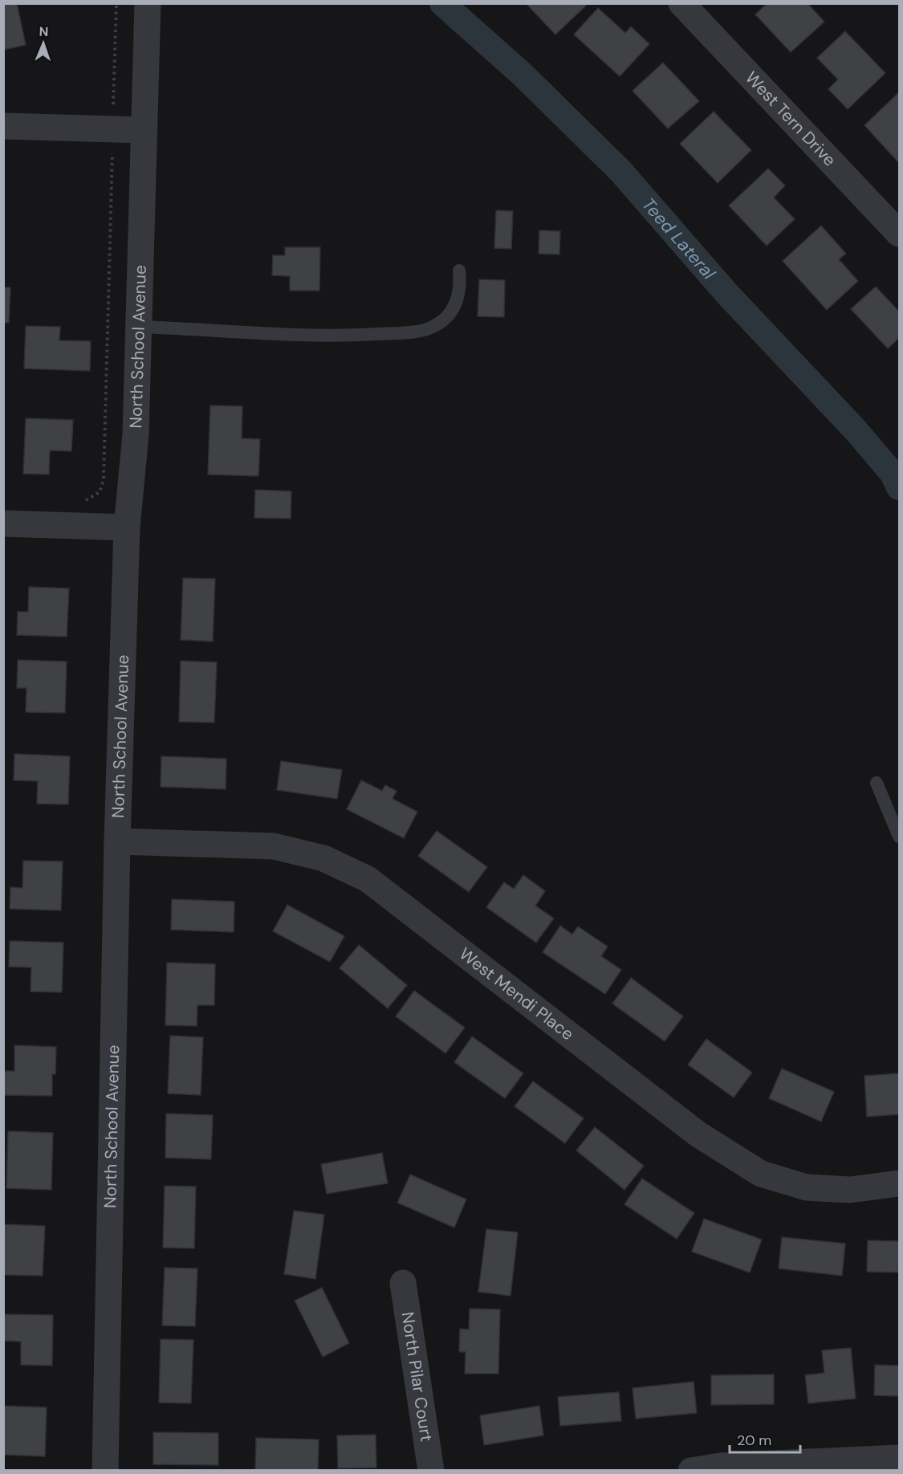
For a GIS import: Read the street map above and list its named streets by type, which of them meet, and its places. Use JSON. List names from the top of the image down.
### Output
{
  "streets": {
    "street": [
      "West Tern Drive",
      "North School Avenue",
      "West Mendi Place",
      "North Pilar Court"
    ]
  },
  "crossings": [
    ["North School Avenue", "West Mendi Place"]
  ],
  "water": ["Teed Lateral"],
  "scale_bar": "20 m",
  "north": "top"
}
